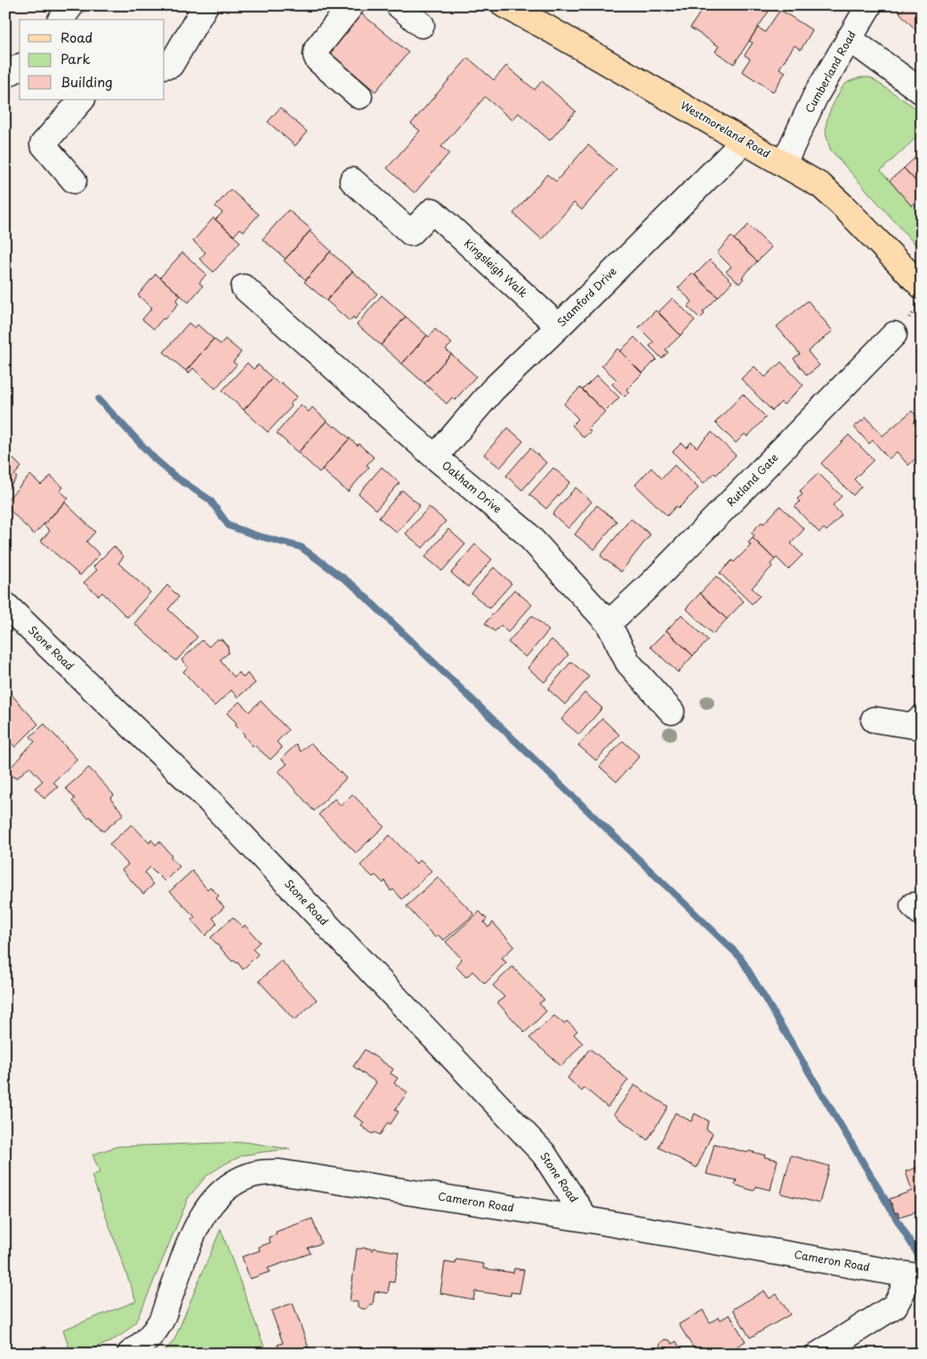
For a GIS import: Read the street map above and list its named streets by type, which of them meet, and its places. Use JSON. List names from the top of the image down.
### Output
{
  "streets": {
    "main road": ["Westmoreland Road"],
    "street": [
      "Cumberland Road",
      "Kingsleigh Walk",
      "Stamford Drive",
      "Rutland Gate",
      "Oakham Drive",
      "Stone Road",
      "Cameron Road"
    ]
  },
  "crossings": [
    ["Cumberland Road", "Westmoreland Road"],
    ["Westmoreland Road", "Stamford Drive"],
    ["Kingsleigh Walk", "Stamford Drive"],
    ["Stamford Drive", "Oakham Drive"],
    ["Rutland Gate", "Oakham Drive"],
    ["Stone Road", "Cameron Road"]
  ],
  "legend": ["Road", "Park", "Building"]
}
